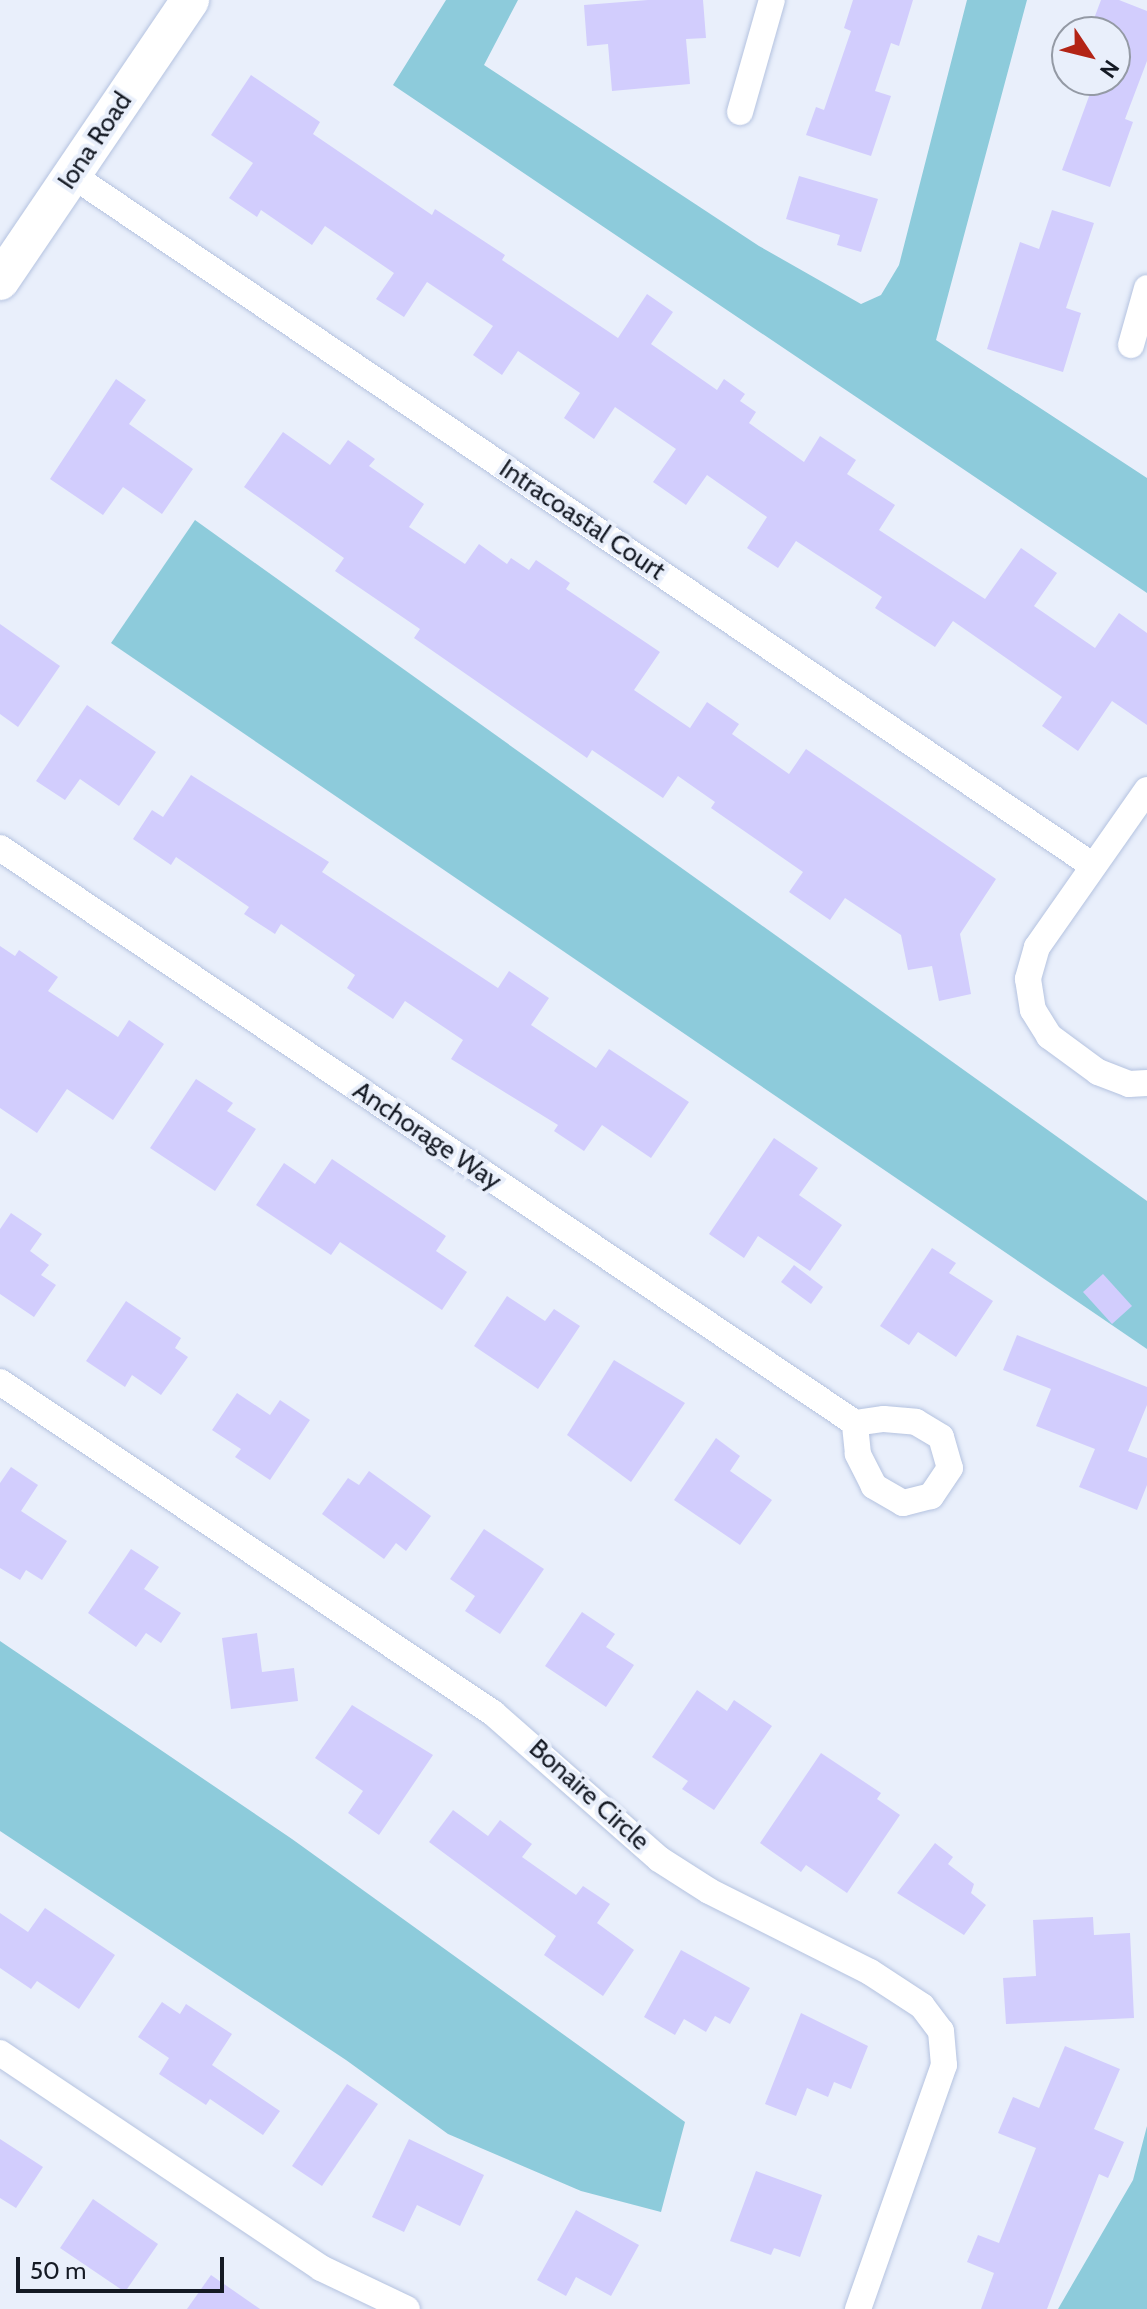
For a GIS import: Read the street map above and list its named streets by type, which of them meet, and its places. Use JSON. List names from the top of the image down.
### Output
{
  "streets": {
    "street": [
      "Iona Road",
      "Intracoastal Court",
      "Anchorage Way",
      "Bonaire Circle"
    ]
  },
  "crossings": [
    ["Iona Road", "Intracoastal Court"]
  ],
  "scale_bar": "50 m",
  "north": "bottom right"
}
